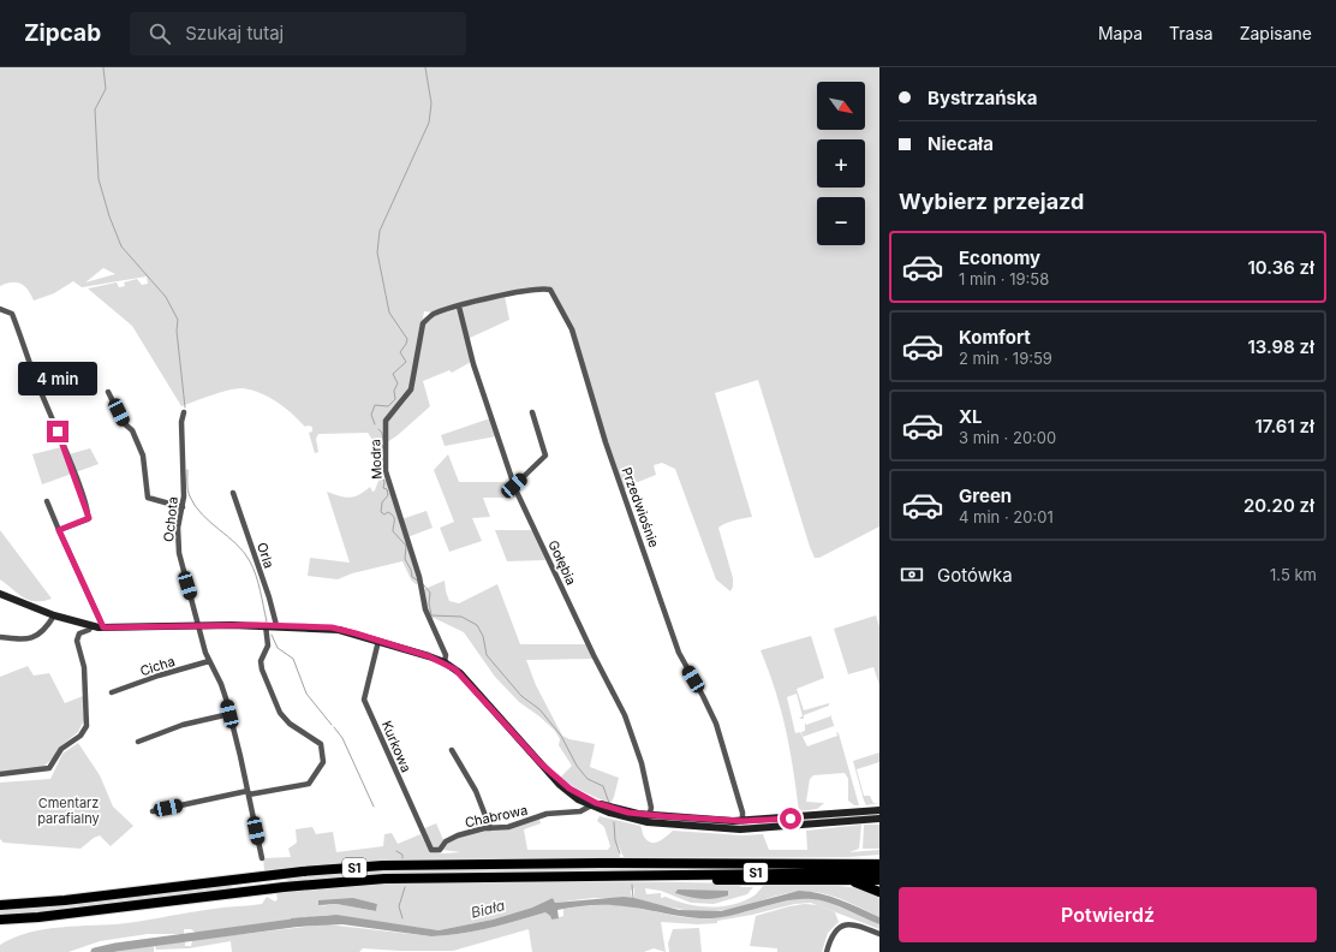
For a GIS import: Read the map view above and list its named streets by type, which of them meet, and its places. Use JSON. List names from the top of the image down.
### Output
{
  "streets": {
    "highway": ["S1"],
    "street": [
      "Modra",
      "Przedwiośnie",
      "Ochota",
      "Orla",
      "Gołębia",
      "Cicha",
      "Kurkowa",
      "Chabrowa"
    ]
  },
  "crossings": [
    ["Modra", "Przedwiośnie"],
    ["Modra", "Gołębia"],
    ["Przedwiośnie", "Gołębia"],
    ["Ochota", "Cicha"],
    ["Kurkowa", "Chabrowa"]
  ],
  "water": ["Biała"],
  "parks": ["Cmentarz parafialny"],
  "north": "bottom right",
  "page": {
    "header": "Zipcab",
    "search": "Szukaj tutaj",
    "nav": ["Mapa", "Trasa", "Zapisane"],
    "banner": ["Bystrzańska", "Niecała"],
    "map_buttons": ["+", "−"],
    "heading": "Wybierz przejazd",
    "list": [
      {
        "name": "Economy",
        "note": "1 min · 19:58",
        "value": "10.36 zł"
      },
      {
        "name": "Komfort",
        "note": "2 min · 19:59",
        "value": "13.98 zł"
      },
      {
        "name": "XL",
        "note": "3 min · 20:00",
        "value": "17.61 zł"
      },
      {
        "name": "Green",
        "note": "4 min · 20:01",
        "value": "20.20 zł"
      }
    ],
    "bubble": "4 min",
    "pay": ["Gotówka", "1.5 km"],
    "buttons": "Potwierdź"
  }
}
